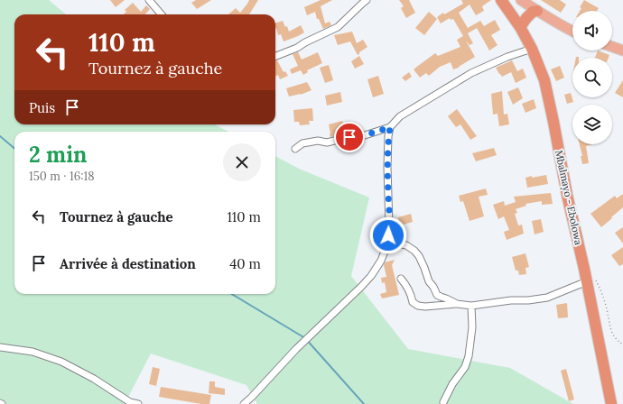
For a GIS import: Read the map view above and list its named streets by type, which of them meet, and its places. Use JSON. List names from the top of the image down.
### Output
{
  "streets": {
    "highway": ["Mbalmayo - Ebolowa"]
  },
  "page": {
    "turn": ["110 m", "Tournez à gauche"],
    "then": "Puis",
    "heading": ["2 min", "150 m · 16:18"],
    "list": [
      {
        "name": "Tournez à gauche",
        "value": "110 m"
      },
      {
        "name": "Arrivée à destination",
        "value": "40 m"
      }
    ]
  }
}
